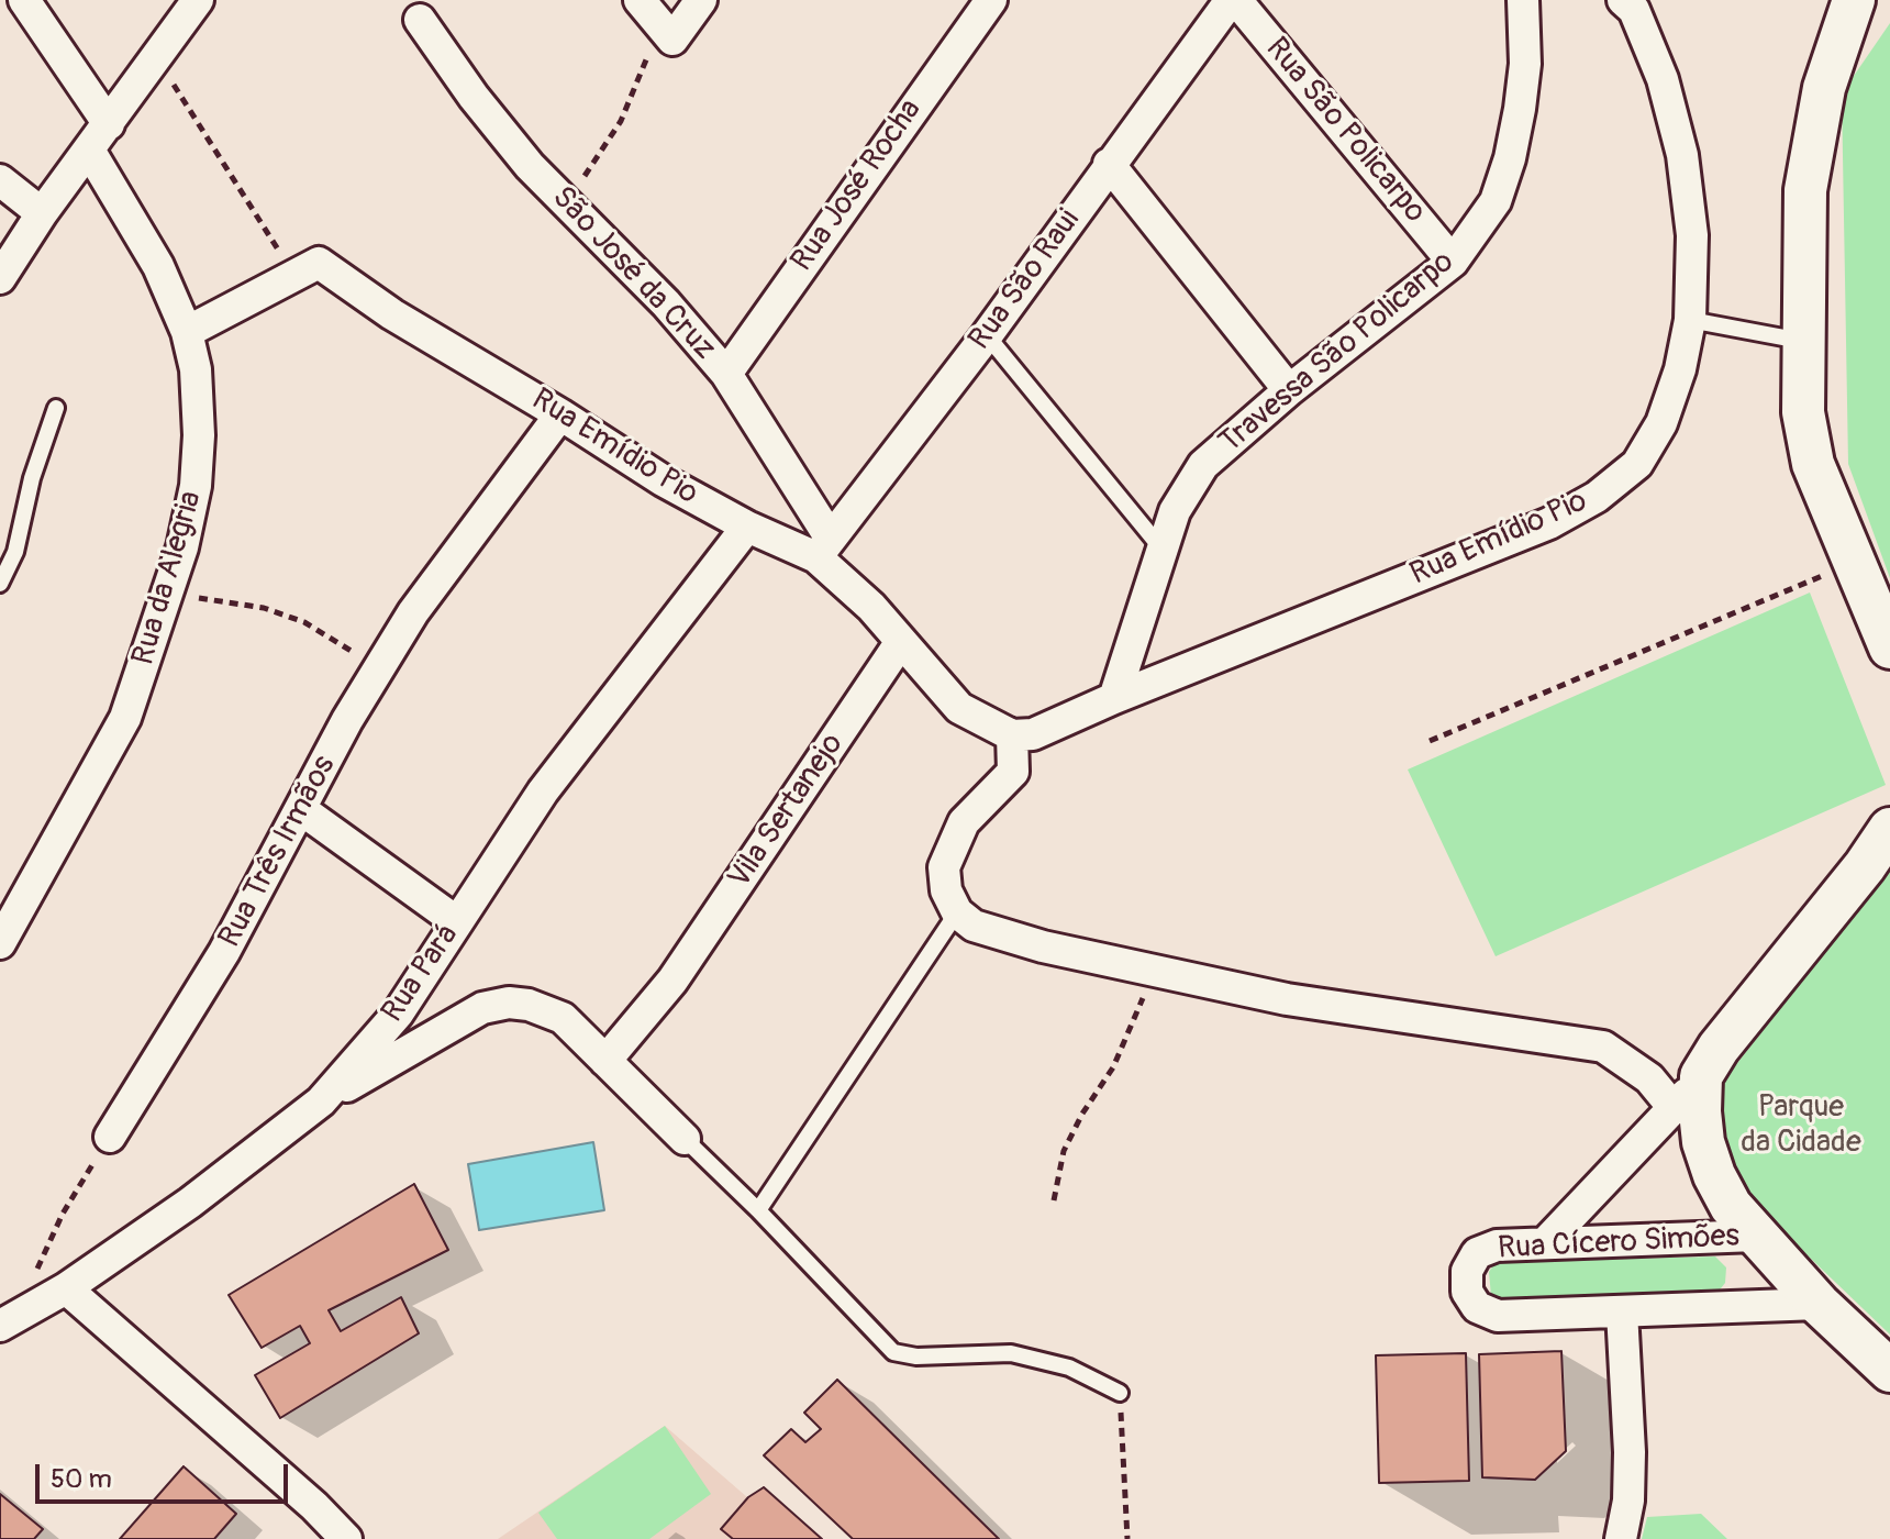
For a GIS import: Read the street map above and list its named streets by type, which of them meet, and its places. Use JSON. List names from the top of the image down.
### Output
{
  "streets": {
    "street": [
      "Rua São Policarpo",
      "Rua José Rocha",
      "São José da Cruz",
      "Rua São Raui",
      "Travessa São Policarpo",
      "Rua Emídio Pio",
      "Rua da Alegria",
      "Vila Sertanejo",
      "Rua Três Irmãos",
      "Rua Pará",
      "Rua Cícero Simões"
    ]
  },
  "crossings": [
    ["Rua São Policarpo", "Rua São Raui"],
    ["Rua São Policarpo", "Travessa São Policarpo"],
    ["Rua José Rocha", "São José da Cruz"],
    ["São José da Cruz", "Rua São Raui"],
    ["São José da Cruz", "Rua Emídio Pio"],
    ["Rua São Raui", "Rua Emídio Pio"],
    ["Travessa São Policarpo", "Rua Emídio Pio"],
    ["Rua Emídio Pio", "Rua da Alegria"],
    ["Rua Emídio Pio", "Vila Sertanejo"],
    ["Rua Emídio Pio", "Rua Três Irmãos"],
    ["Rua Emídio Pio", "Rua Pará"]
  ],
  "parks": ["Parque da Cidade"],
  "scale_bar": "50 m"
}
